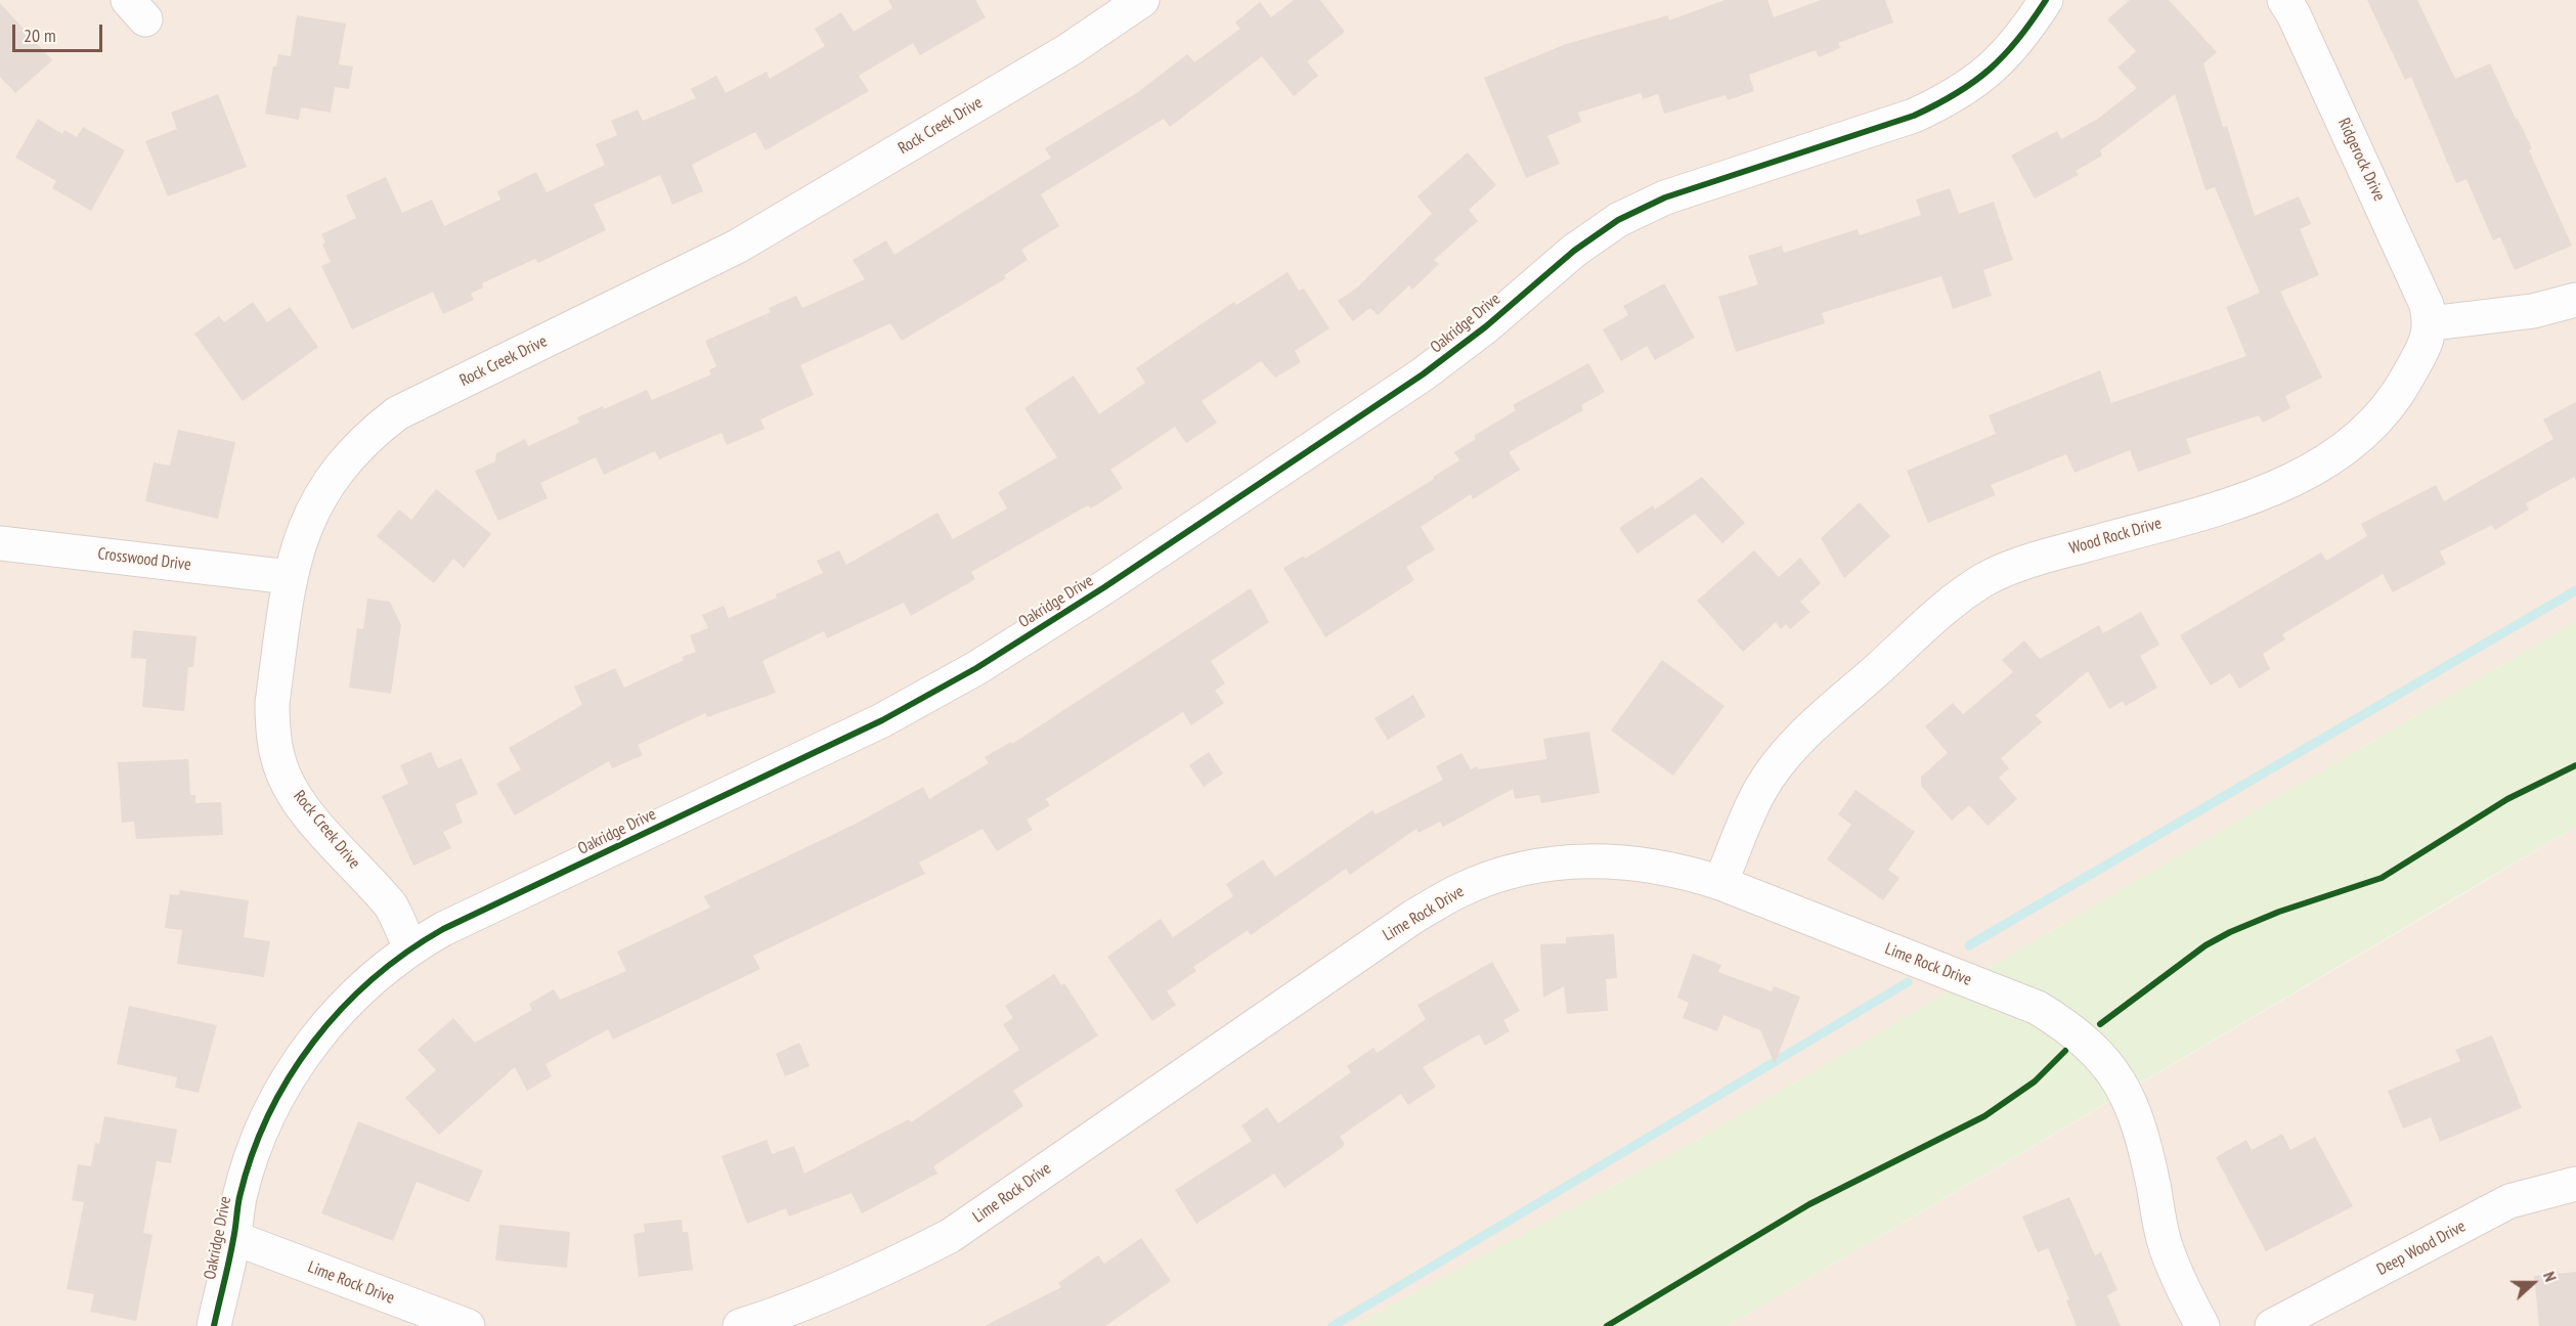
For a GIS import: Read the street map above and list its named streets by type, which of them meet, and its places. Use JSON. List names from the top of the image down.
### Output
{
  "streets": {
    "street": [
      "Rock Creek Drive",
      "Ridgerock Drive",
      "Oakridge Drive",
      "Wood Rock Drive",
      "Crosswood Drive",
      "Lime Rock Drive",
      "Deep Wood Drive"
    ]
  },
  "crossings": [
    ["Rock Creek Drive", "Oakridge Drive"],
    ["Rock Creek Drive", "Crosswood Drive"],
    ["Ridgerock Drive", "Wood Rock Drive"],
    ["Oakridge Drive", "Lime Rock Drive"],
    ["Wood Rock Drive", "Lime Rock Drive"]
  ],
  "scale_bar": "20 m",
  "north": "right"
}
